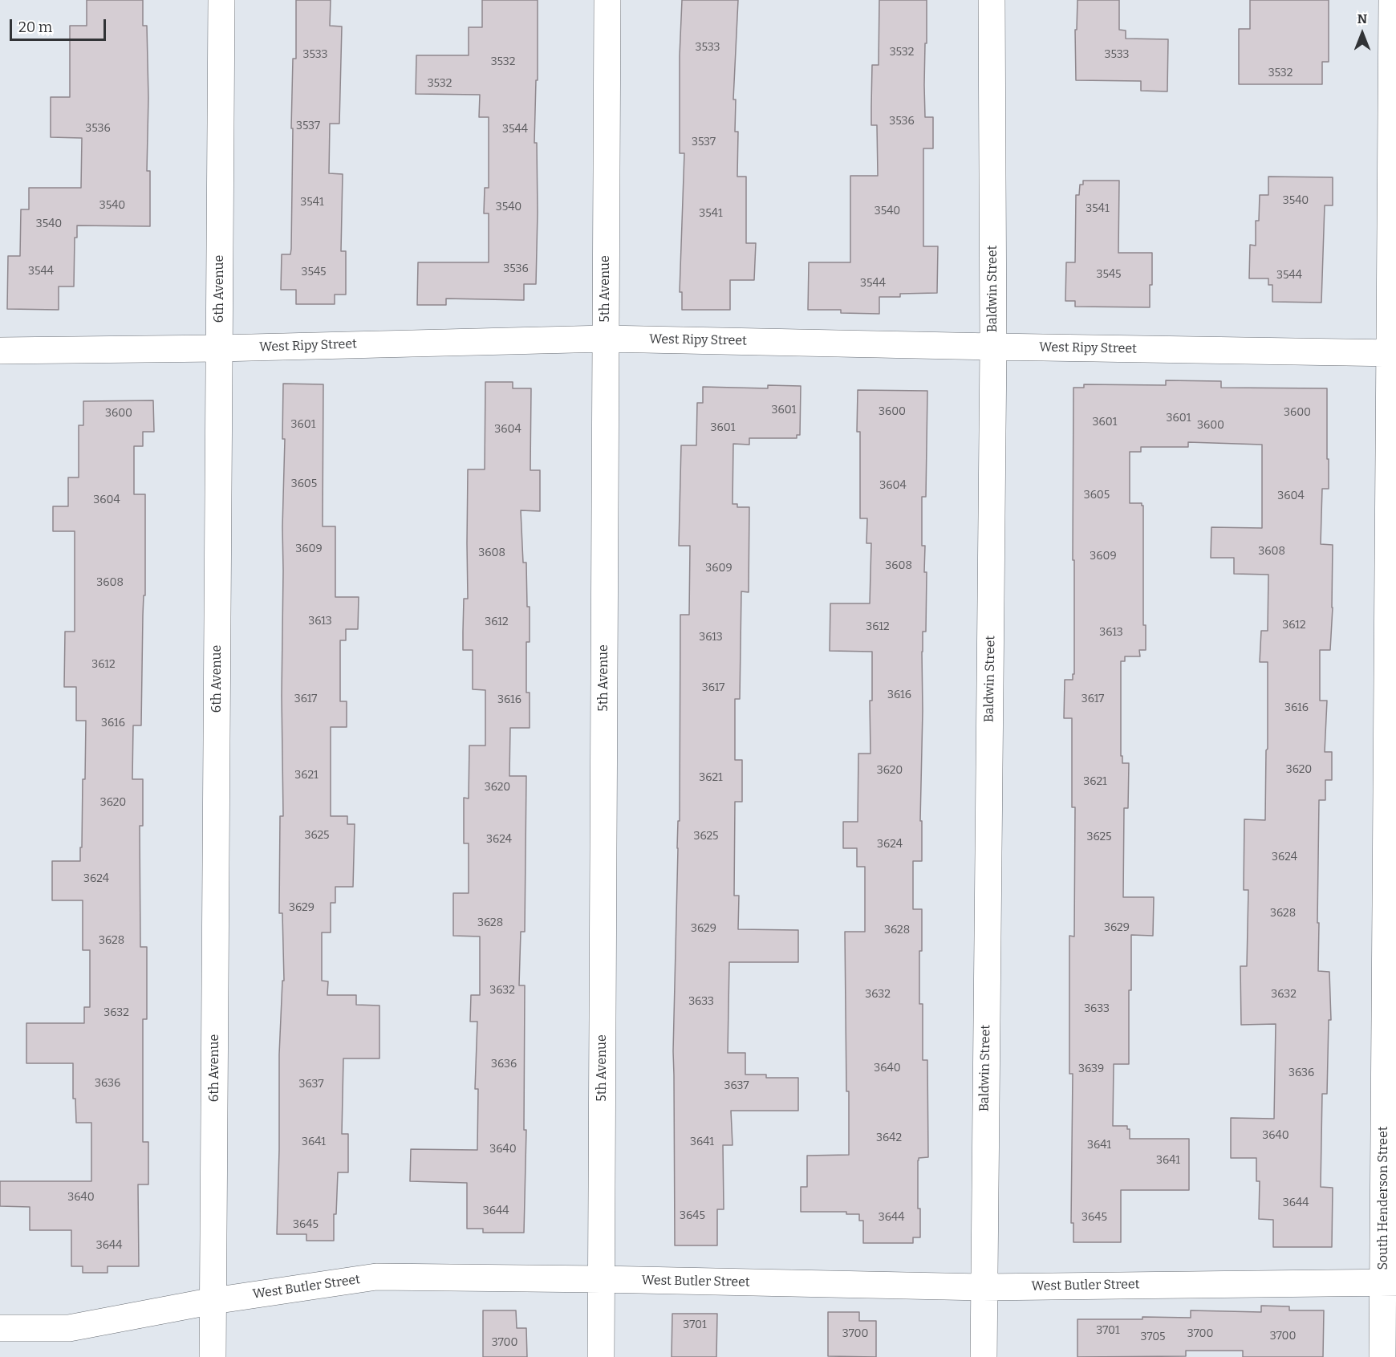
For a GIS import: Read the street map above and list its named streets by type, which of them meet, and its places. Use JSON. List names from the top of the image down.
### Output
{
  "streets": {
    "street": [
      "6th Avenue",
      "5th Avenue",
      "Baldwin Street",
      "West Ripy Street",
      "South Henderson Street",
      "West Butler Street"
    ]
  },
  "crossings": [
    ["6th Avenue", "West Ripy Street"],
    ["6th Avenue", "West Butler Street"],
    ["5th Avenue", "West Ripy Street"],
    ["5th Avenue", "West Butler Street"],
    ["Baldwin Street", "West Ripy Street"],
    ["Baldwin Street", "West Butler Street"],
    ["West Ripy Street", "South Henderson Street"],
    ["South Henderson Street", "West Butler Street"]
  ],
  "house_numbers": [
    "3533",
    "3532",
    "3533",
    "3533",
    "3532",
    "3532",
    "3532",
    "3536",
    "3537",
    "3536",
    "3544",
    "3537",
    "3540",
    "3541",
    "3540",
    "3540",
    "3541",
    "3540",
    "3541",
    "3540",
    "3536",
    "3544",
    "3545",
    "3545",
    "3544",
    "3544",
    "3601",
    "3600",
    "3600",
    "3600",
    "3601",
    "3601",
    "3601",
    "3600",
    "3601",
    "3604",
    "3605",
    "3604",
    "3605",
    "3604",
    "3604",
    "3609",
    "3608",
    "3608",
    "3609",
    "3608",
    "3609",
    "3608",
    "3613",
    "3612",
    "3612",
    "3612",
    "3613",
    "3613",
    "3612",
    "3617",
    "3616",
    "3617",
    "3617",
    "3616",
    "3616",
    "3616",
    "3620",
    "3620",
    "3621",
    "3621",
    "3621",
    "3620",
    "3620",
    "3625",
    "3625",
    "3625",
    "3624",
    "3624",
    "3624",
    "3624",
    "3629",
    "3628",
    "3628",
    "3629",
    "3629",
    "3628",
    "3628",
    "3632",
    "3632",
    "3632",
    "3633",
    "3633",
    "3632",
    "3636",
    "3640",
    "3639",
    "3636",
    "3636",
    "3637",
    "3637",
    "3640",
    "3642",
    "3641",
    "3641",
    "3641",
    "3640",
    "3641",
    "3640",
    "3644",
    "3644",
    "3645",
    "3644",
    "3645",
    "3645",
    "3644",
    "3701",
    "3701",
    "3700",
    "3700",
    "3700",
    "3705",
    "3700"
  ],
  "scale_bar": "20 m",
  "north": "top"
}
